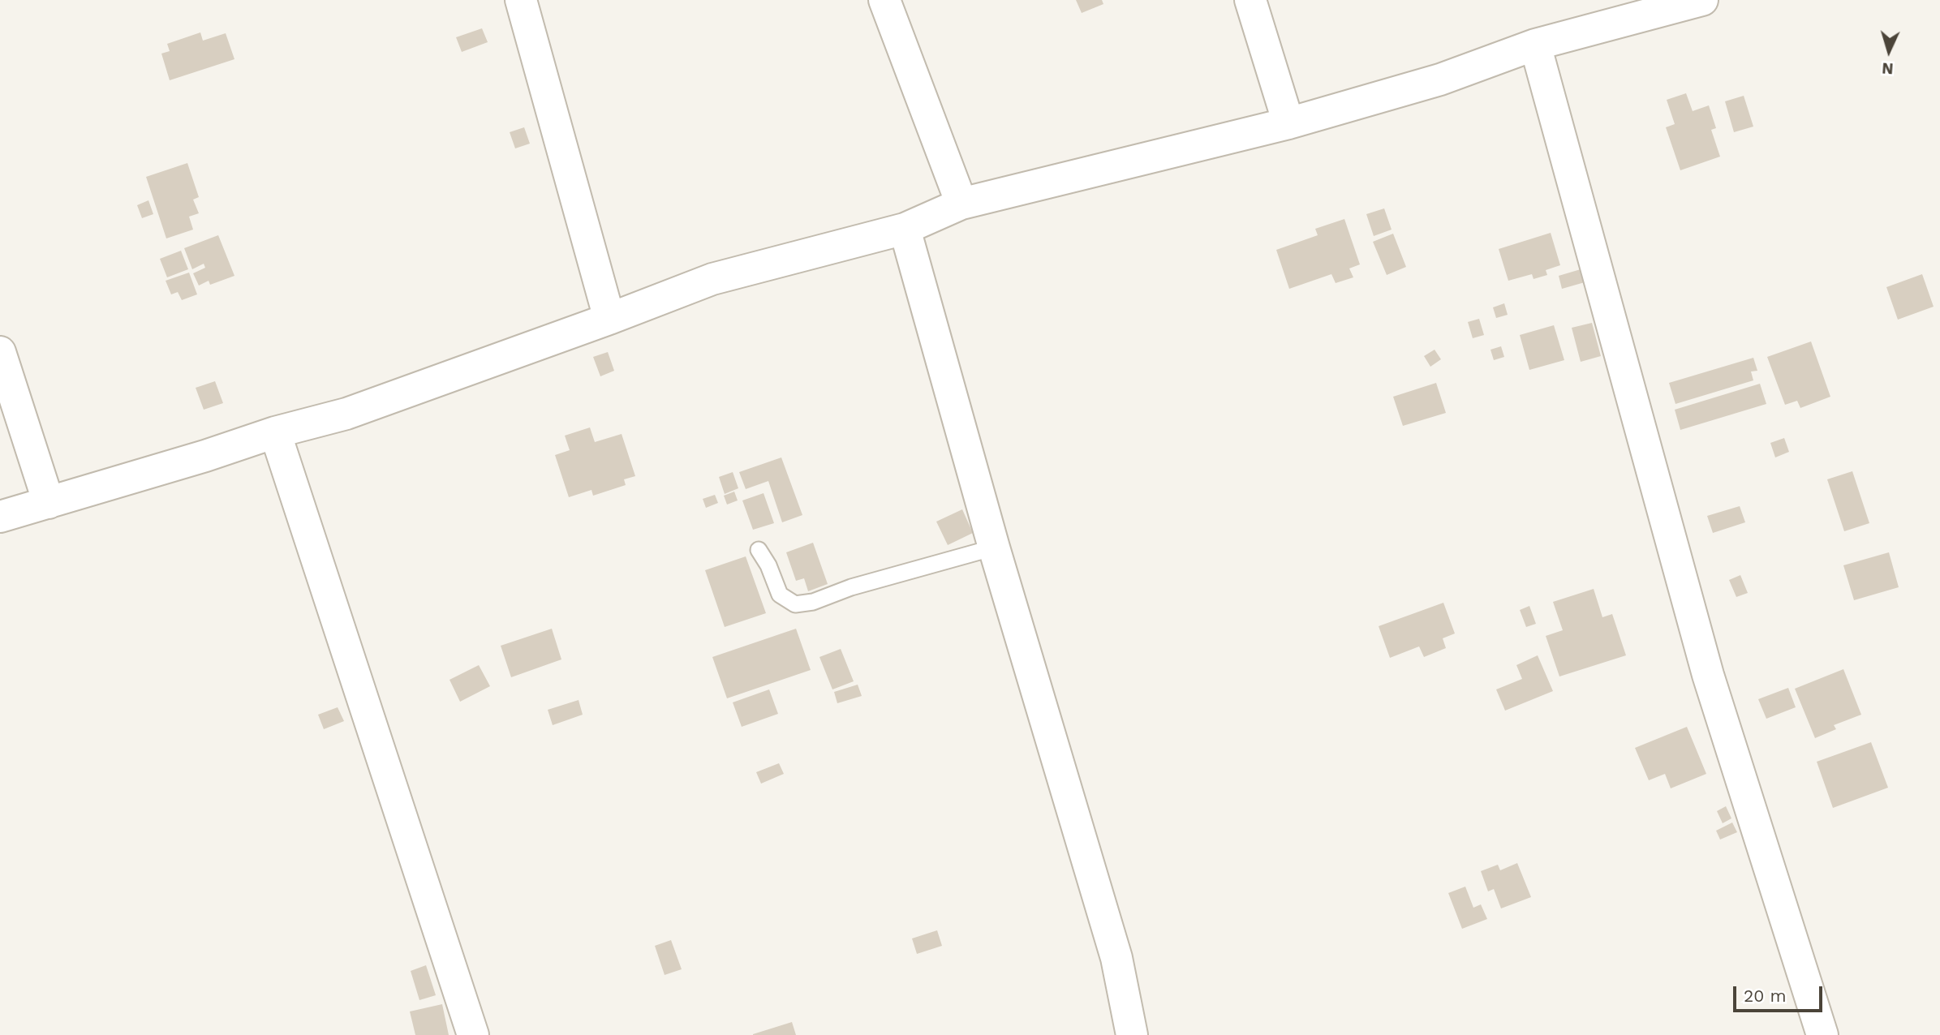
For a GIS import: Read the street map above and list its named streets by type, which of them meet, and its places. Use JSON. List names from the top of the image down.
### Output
{
  "scale_bar": "20 m",
  "north": "bottom"
}
